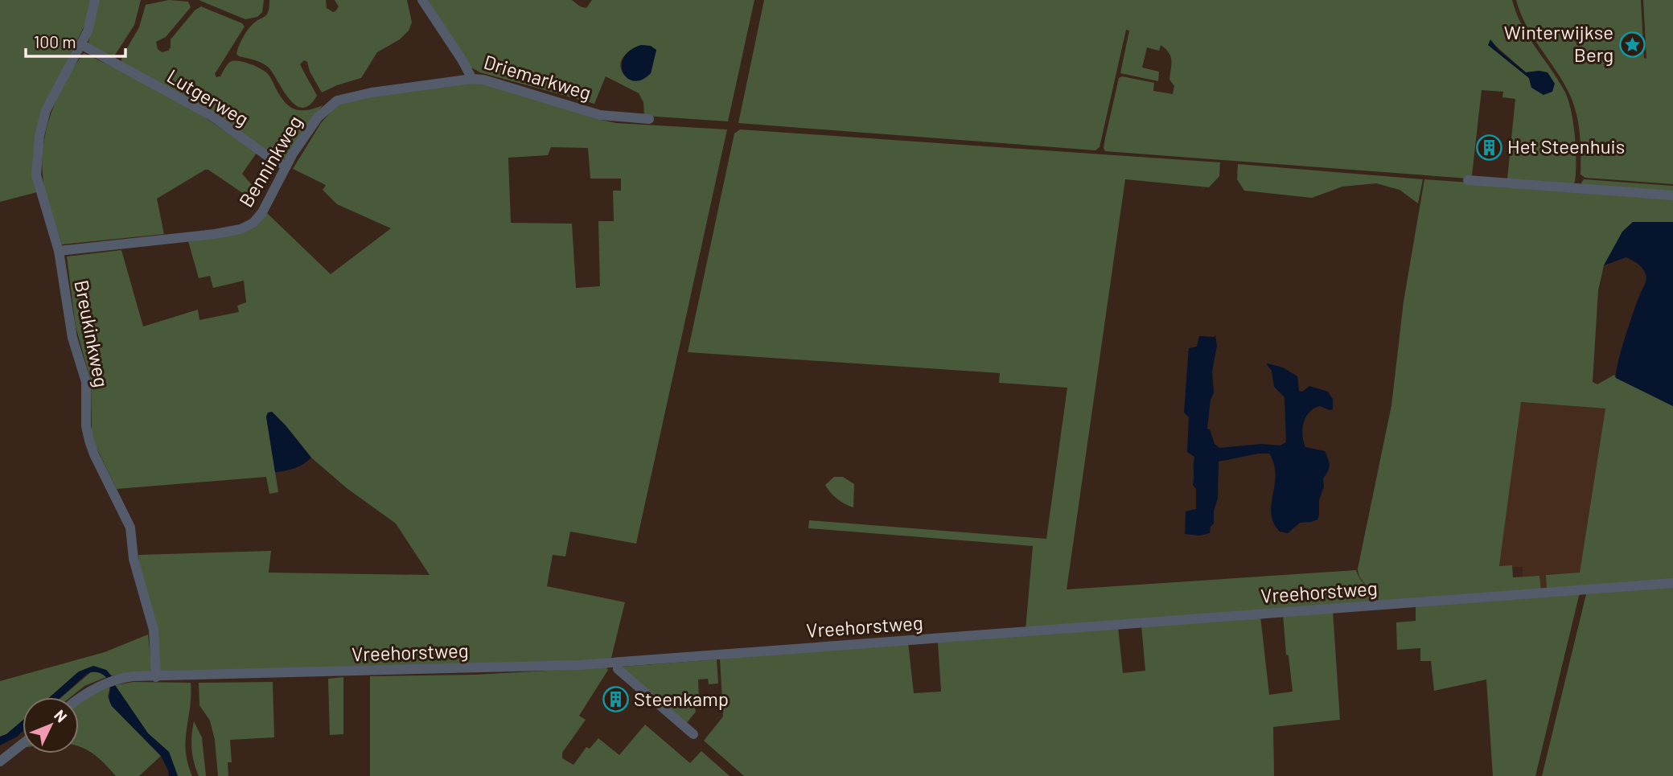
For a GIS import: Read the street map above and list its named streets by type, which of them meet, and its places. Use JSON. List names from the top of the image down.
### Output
{
  "streets": {
    "street": [
      "Driemarkweg",
      "Lutgerweg",
      "Benninkweg",
      "Breukinkweg",
      "Vreehorstweg"
    ]
  },
  "crossings": [
    ["Driemarkweg", "Benninkweg"],
    ["Lutgerweg", "Benninkweg"],
    ["Lutgerweg", "Breukinkweg"],
    ["Benninkweg", "Breukinkweg"],
    ["Breukinkweg", "Vreehorstweg"]
  ],
  "places": {
    "place": ["Winterwijkse Berg"],
    "building": ["Het Steenhuis", "Steenkamp"]
  },
  "scale_bar": "100 m",
  "north": "top right"
}
